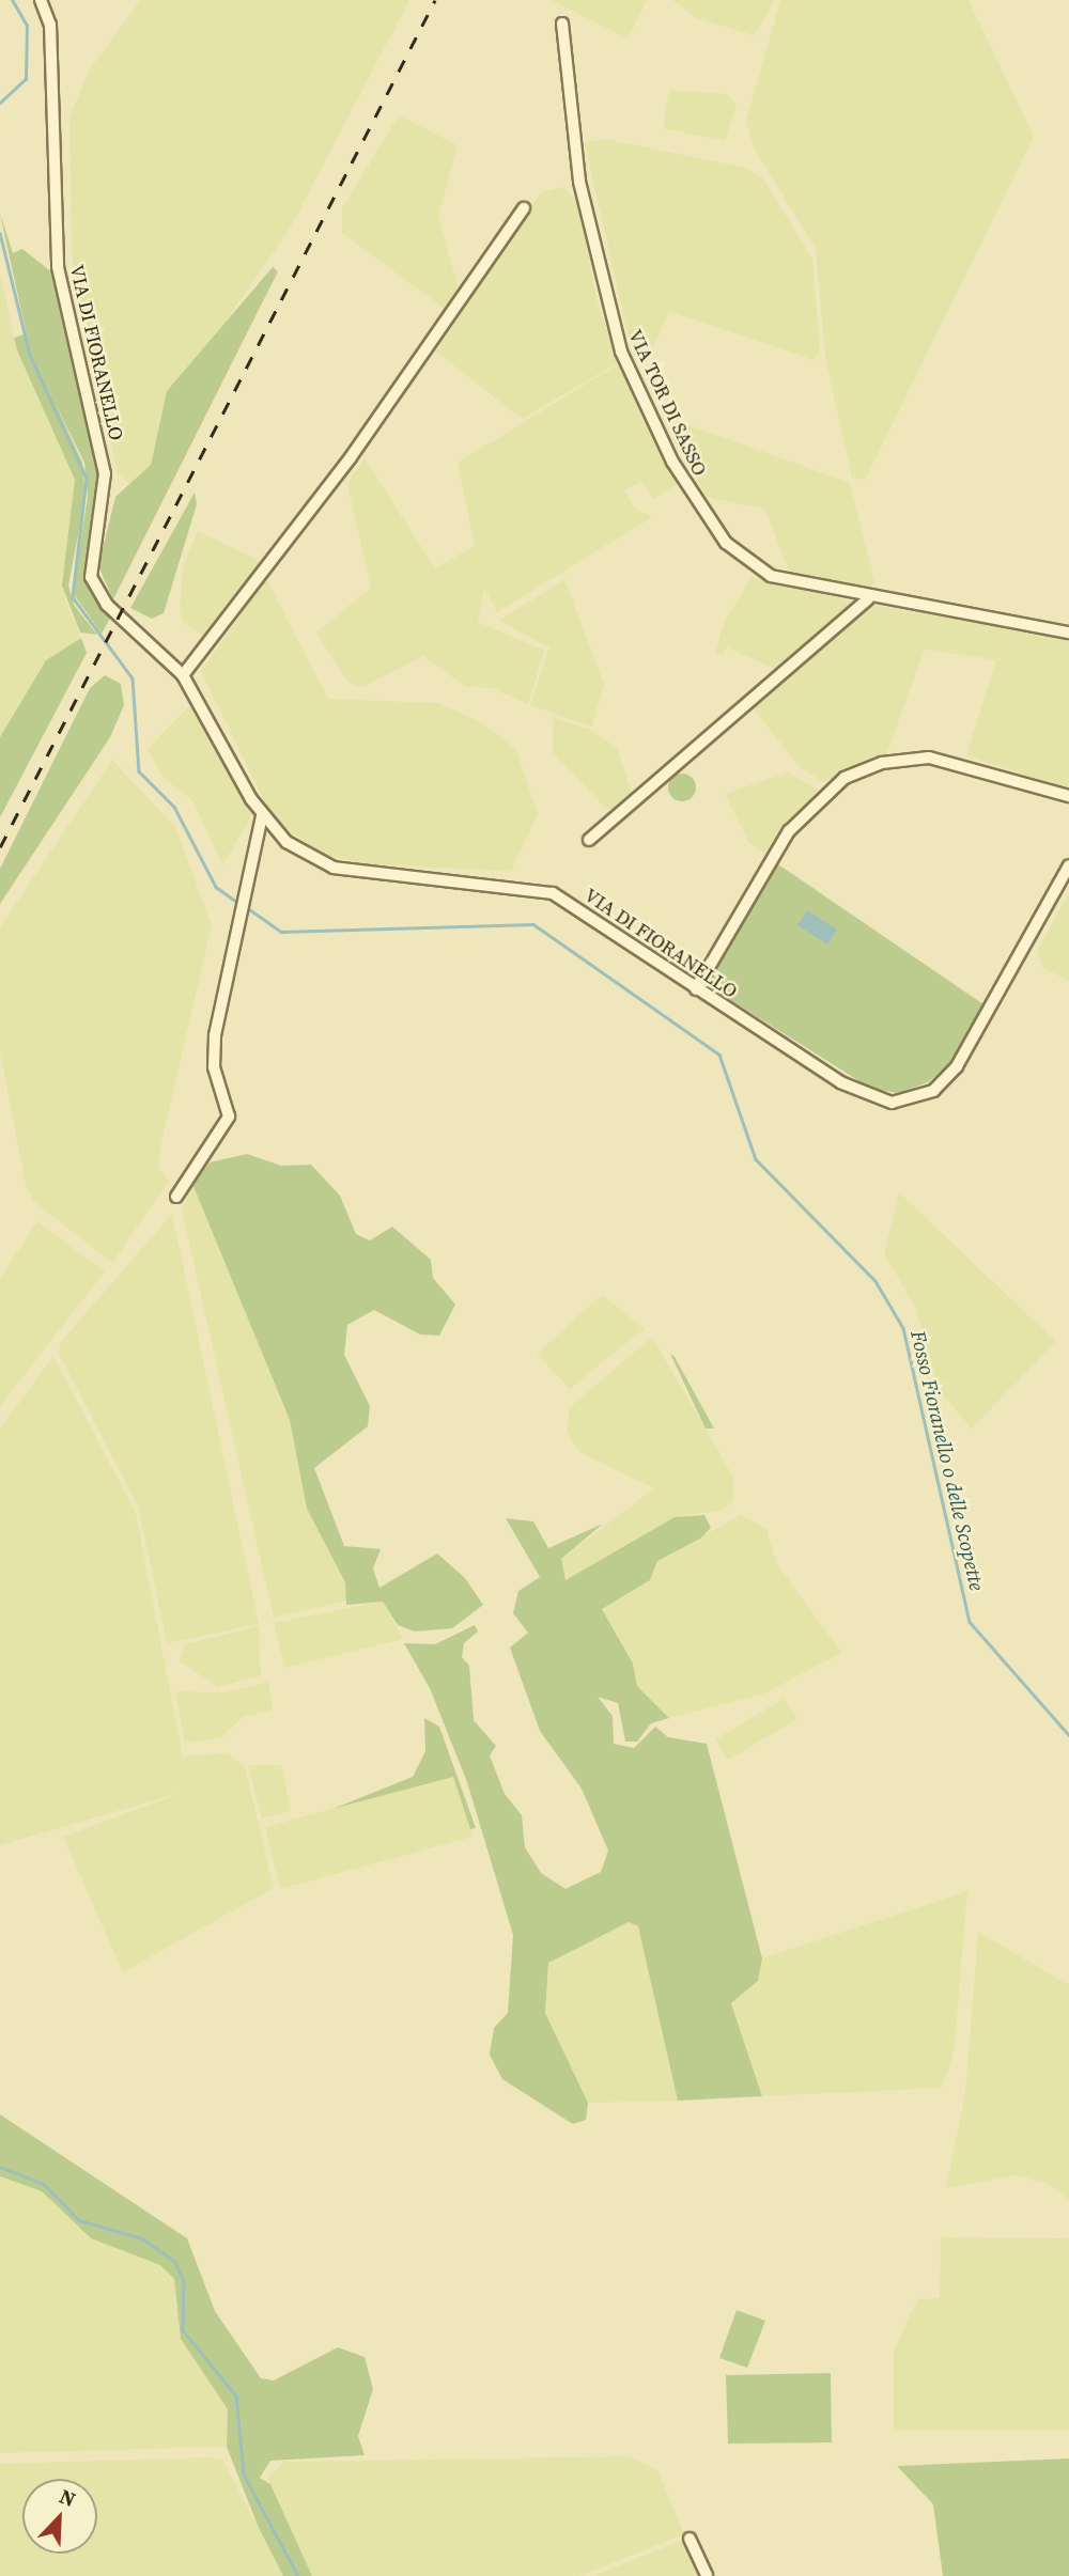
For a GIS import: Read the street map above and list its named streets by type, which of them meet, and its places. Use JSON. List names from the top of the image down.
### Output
{
  "streets": {
    "street": ["VIA DI FIORANELLO", "VIA TOR DI SASSO"]
  },
  "water": ["Fosso Fioranello o delle Scopette"],
  "north": "top right"
}
